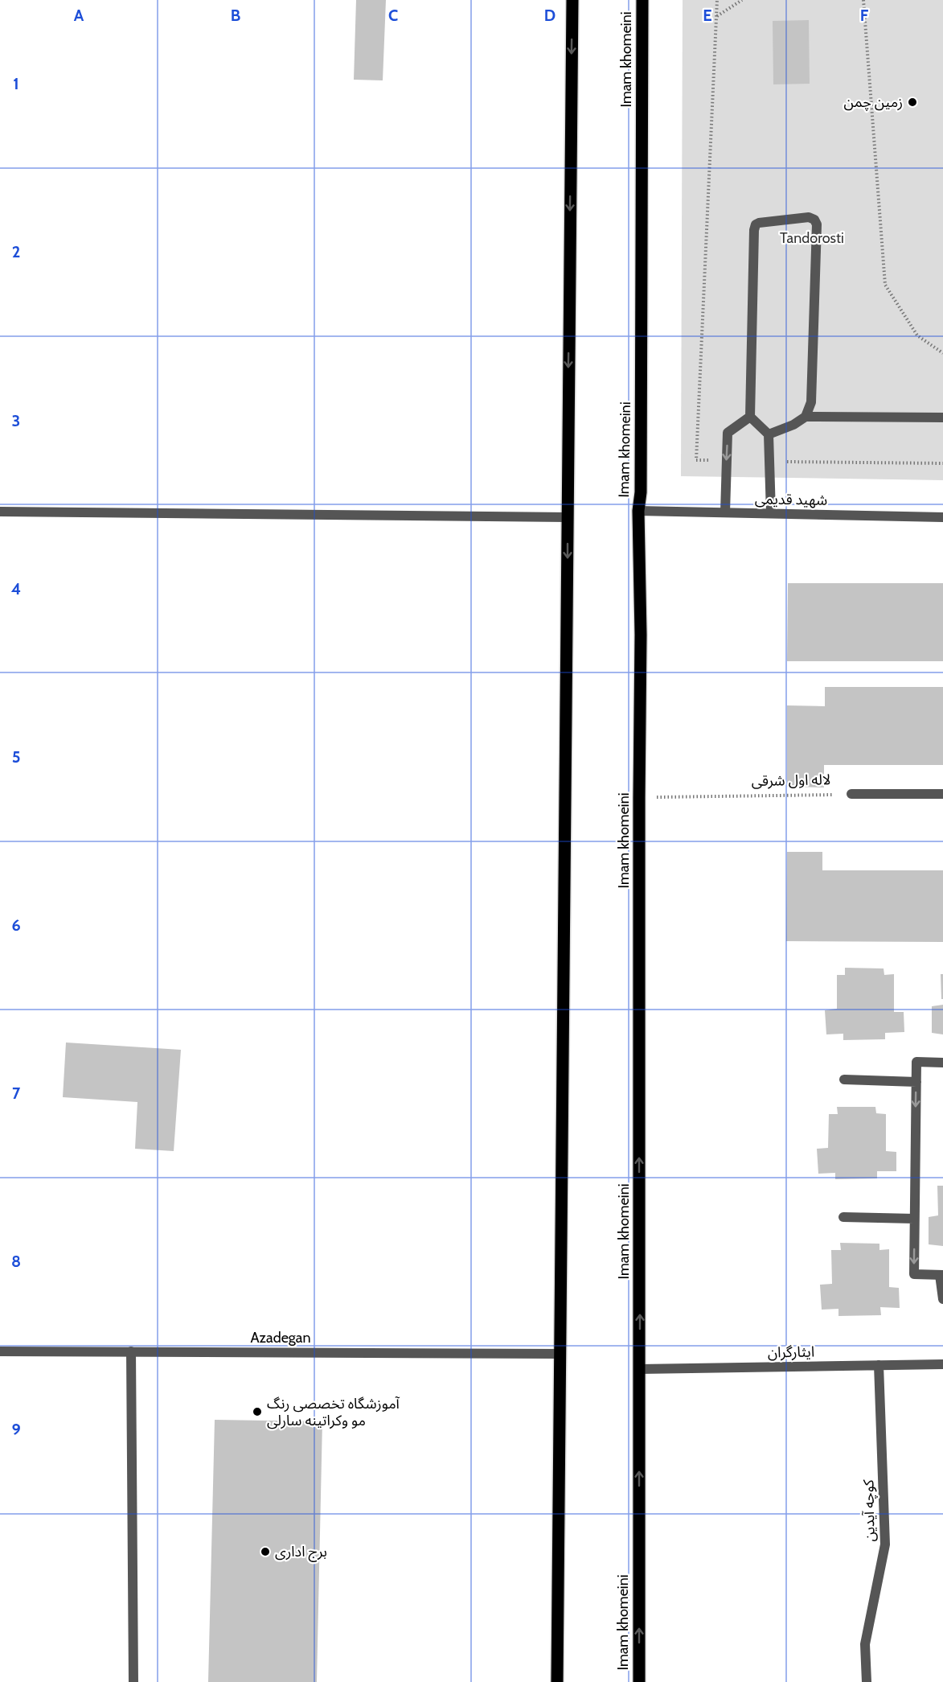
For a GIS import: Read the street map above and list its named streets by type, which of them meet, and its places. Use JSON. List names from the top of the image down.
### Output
{
  "streets": {
    "main road": ["Imam khomeini"],
    "street": [
      "شهید قدیمی",
      "لاله اول شرقی",
      "Azadegan",
      "ایثارگران",
      "کوچه آیدین"
    ]
  },
  "crossings": [
    ["Imam khomeini", "شهید قدیمی"],
    ["Imam khomeini", "لاله اول شرقی"],
    ["Imam khomeini", "ایثارگران"],
    ["ایثارگران", "کوچه آیدین"]
  ],
  "parks": ["Tandorosti"],
  "places": ["زمین چمن", "آموزشگاه تخصصی رنگ مو وکراتینه سارلی", "برج اداری"],
  "grid": {
    "columns": [
      "A",
      "B",
      "C",
      "D",
      "E",
      "F"
    ],
    "rows": [
      "1",
      "2",
      "3",
      "4",
      "5",
      "6",
      "7",
      "8",
      "9"
    ]
  }
}
